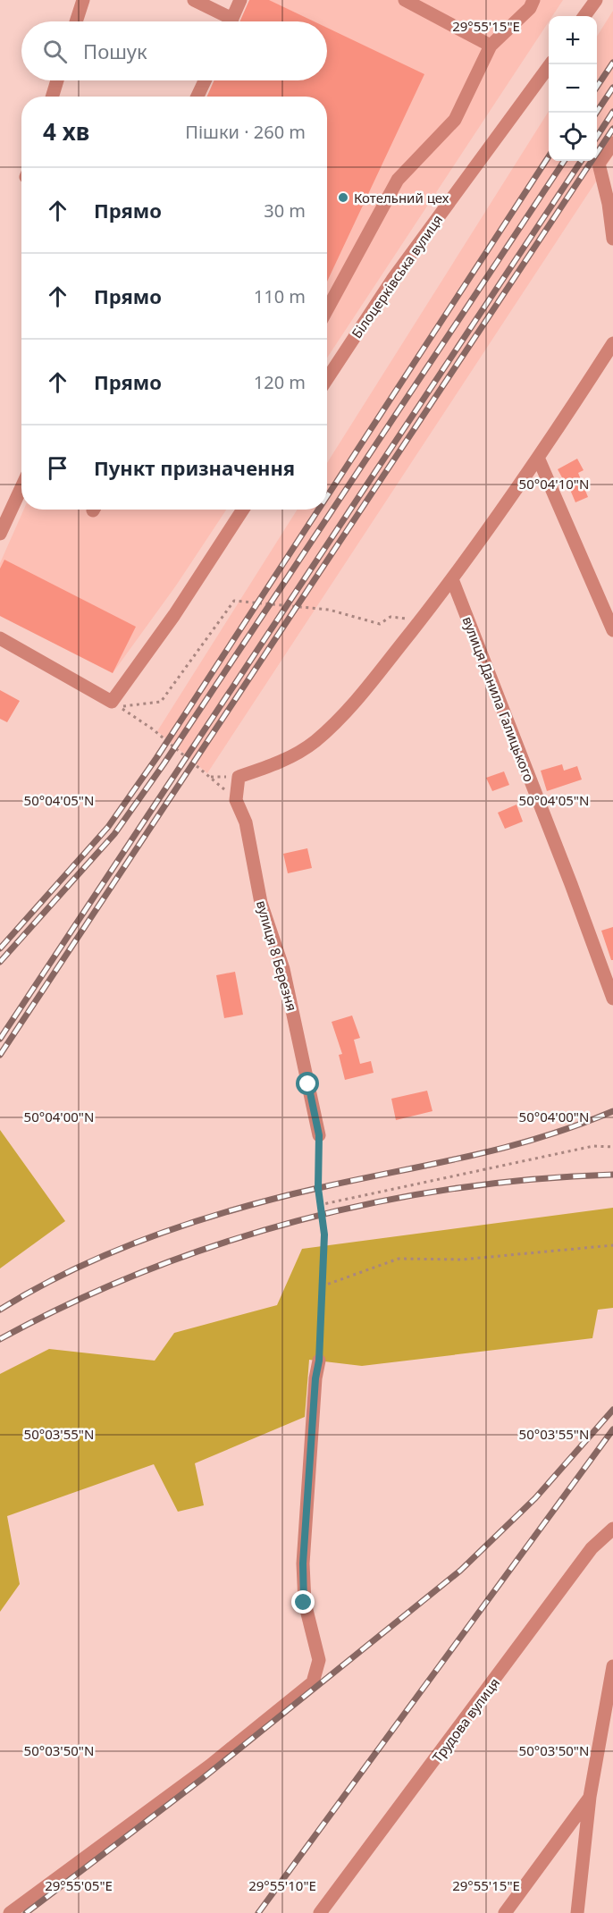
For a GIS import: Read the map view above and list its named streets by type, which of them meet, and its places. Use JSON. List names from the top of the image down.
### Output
{
  "streets": {
    "street": [
      "Білоцерківська вулиця",
      "вулиця Данила Галицького",
      "вулиця 8 Березня",
      "Трудова вулиця"
    ]
  },
  "places": ["Котельний цех"],
  "page": {
    "map_buttons": ["+", "−"],
    "search": "Пошук",
    "heading": ["4 хв", "Пішки · 260 m"],
    "list": [
      ["Прямо", "30 m"],
      ["Прямо", "110 m"],
      ["Прямо", "120 m"],
      "Пункт призначення"
    ]
  },
  "coordinates": [
    "29°55'15\"E",
    "50°04'10\"N",
    "50°04'05\"N",
    "50°04'00\"N",
    "50°03'55\"N",
    "50°03'50\"N",
    "29°55'05\"E",
    "29°55'10\"E"
  ]
}
